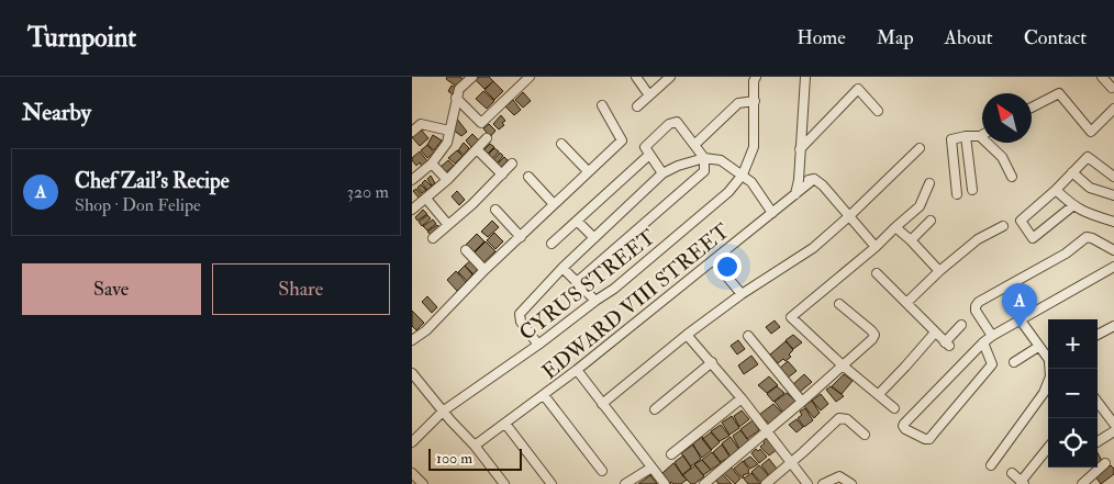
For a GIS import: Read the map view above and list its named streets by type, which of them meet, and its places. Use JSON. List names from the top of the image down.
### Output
{
  "streets": {
    "street": ["CYRUS STREET", "EDWARD VIII STREET"]
  },
  "scale_bar": "100 m",
  "north": "top left",
  "page": {
    "header": "Turnpoint",
    "nav": [
      "Home",
      "Map",
      "About",
      "Contact"
    ],
    "heading": "Nearby",
    "list": [
      {
        "mark": "A",
        "name": "Chef Zail’s Recipe",
        "note": "Shop · Don Felipe",
        "value": "320 m"
      }
    ],
    "buttons": ["Save", "Share"],
    "pins": "A",
    "map_buttons": ["+", "−"],
    "scale": "100 m"
  }
}
